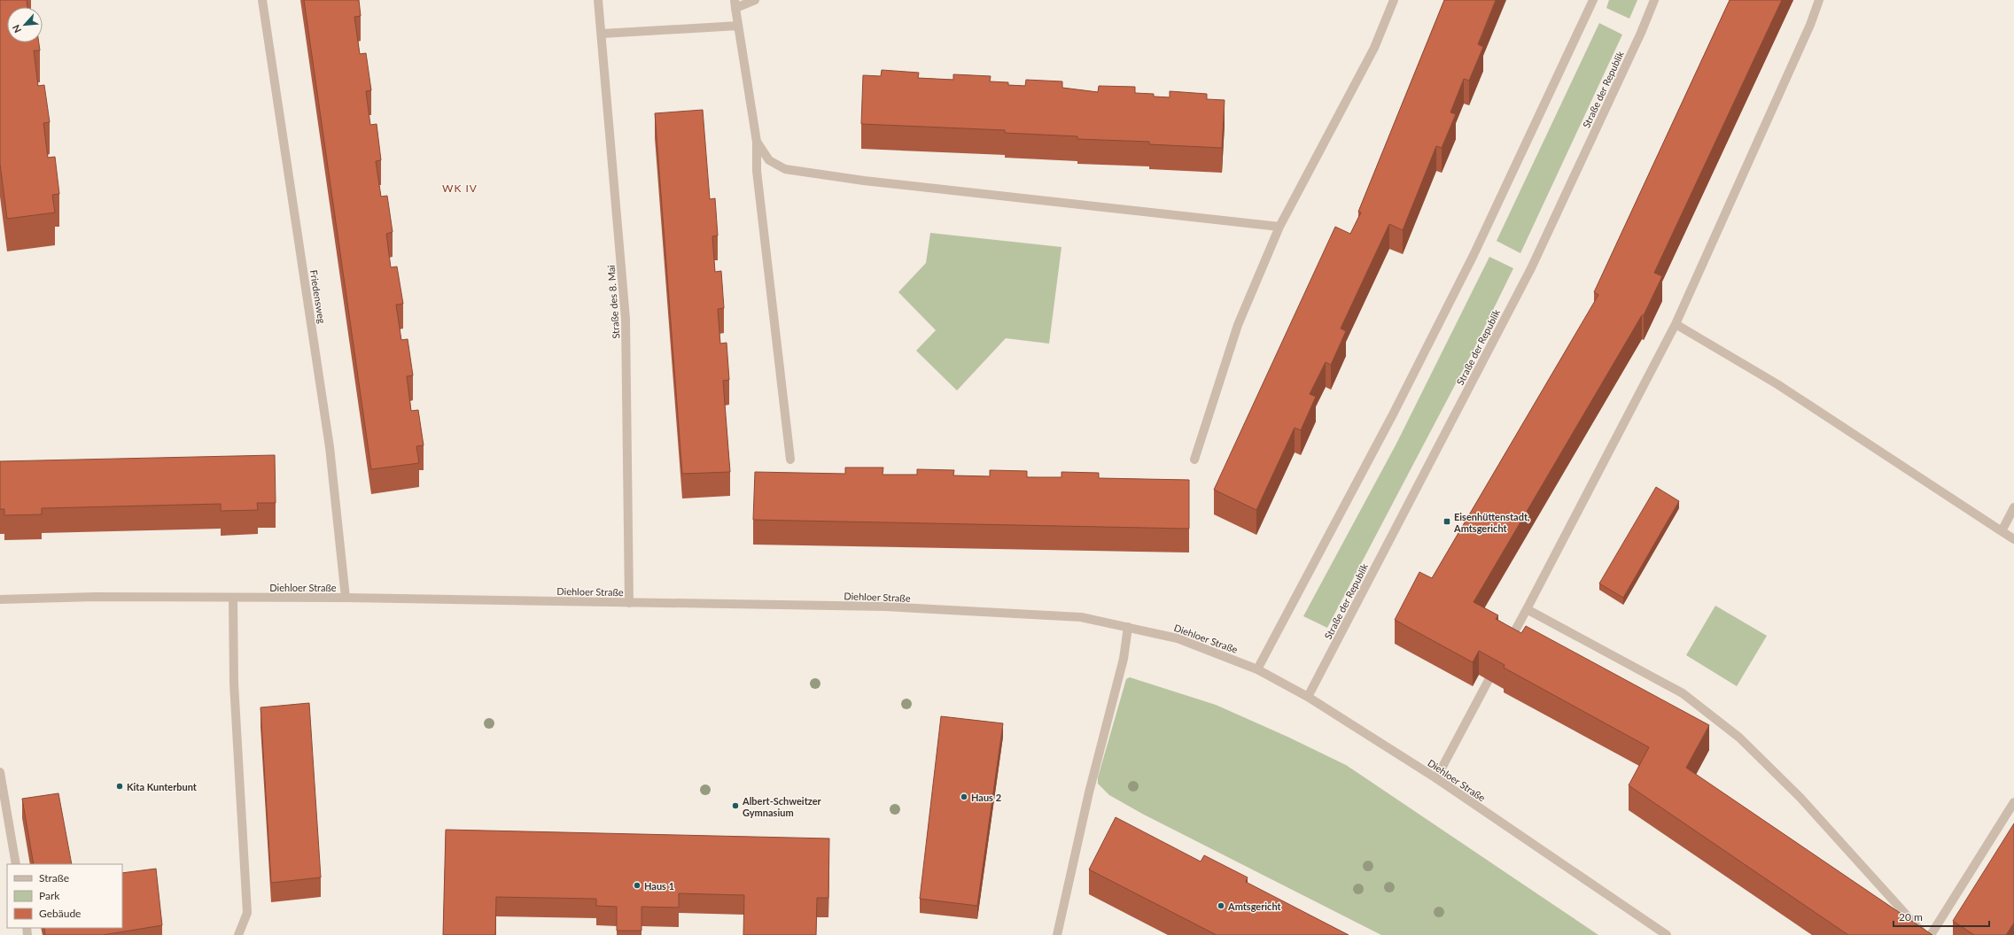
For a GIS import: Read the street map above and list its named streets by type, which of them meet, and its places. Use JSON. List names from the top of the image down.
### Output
{
  "streets": {
    "street": [
      "Straße der Republik",
      "Friedensweg",
      "Straße des 8. Mai",
      "Diehloer Straße"
    ]
  },
  "crossings": [
    ["Straße der Republik", "Diehloer Straße"],
    ["Friedensweg", "Diehloer Straße"],
    ["Straße des 8. Mai", "Diehloer Straße"]
  ],
  "districts": ["WK IV"],
  "places": {
    "transit": ["Eisenhüttenstadt, Amtsgericht"],
    "other": [
      "Kita Kunterbunt",
      "Haus 2",
      "Albert-Schweitzer Gymnasium",
      "Haus 1",
      "Amtsgericht"
    ]
  },
  "legend": ["Straße", "Park", "Gebäude"],
  "scale_bar": "20 m",
  "north": "bottom left"
}
